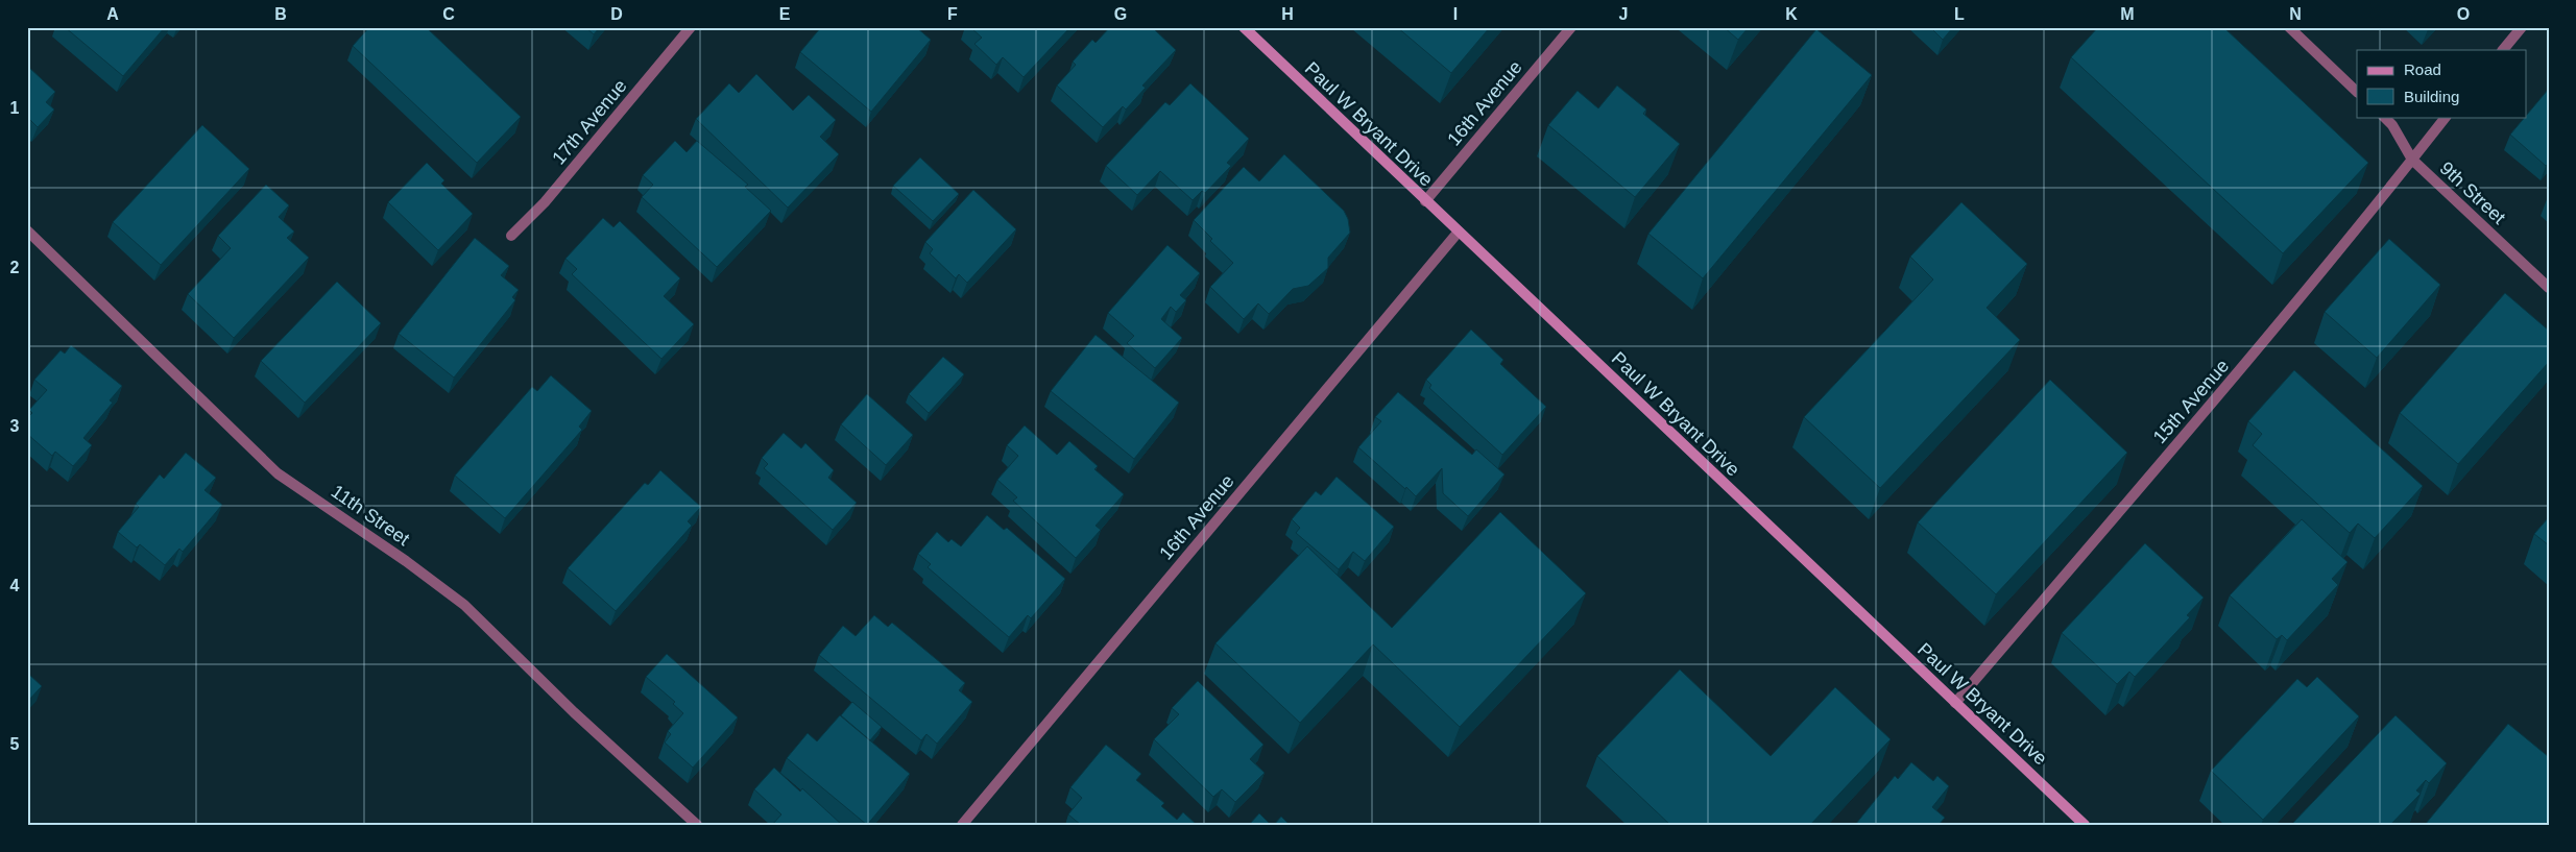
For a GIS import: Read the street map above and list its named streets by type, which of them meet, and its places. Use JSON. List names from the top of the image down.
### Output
{
  "streets": {
    "street": [
      "16th Avenue",
      "17th Avenue",
      "Paul W Bryant Drive",
      "9th Street",
      "15th Avenue",
      "11th Street"
    ]
  },
  "crossings": [
    ["16th Avenue", "Paul W Bryant Drive"],
    ["Paul W Bryant Drive", "15th Avenue"],
    ["9th Street", "15th Avenue"]
  ],
  "legend": ["Road", "Building"],
  "grid": {
    "columns": [
      "A",
      "B",
      "C",
      "D",
      "E",
      "F",
      "G",
      "H",
      "I",
      "J",
      "K",
      "L",
      "M",
      "N",
      "O"
    ],
    "rows": [
      "1",
      "2",
      "3",
      "4",
      "5"
    ]
  }
}
